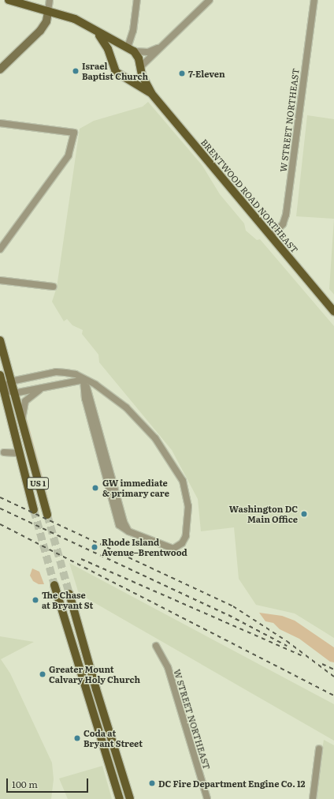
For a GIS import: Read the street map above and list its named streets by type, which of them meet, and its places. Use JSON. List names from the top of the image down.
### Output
{
  "streets": {
    "main road": ["BRENTWOOD ROAD NORTHEAST", "US 1"],
    "street": ["W STREET NORTHEAST"]
  },
  "crossings": [
    ["W STREET NORTHEAST", "BRENTWOOD ROAD NORTHEAST"]
  ],
  "places": [
    "Israel Baptist Church",
    "7-Eleven",
    "GW immediate & primary care",
    "Washington DC Main Office",
    "Rhode Island Avenue–Brentwood",
    "The Chase at Bryant St",
    "Greater Mount Calvary Holy Church",
    "Coda at Bryant Street",
    "DC Fire Department Engine Co. 12"
  ],
  "scale_bar": "100 m"
}
